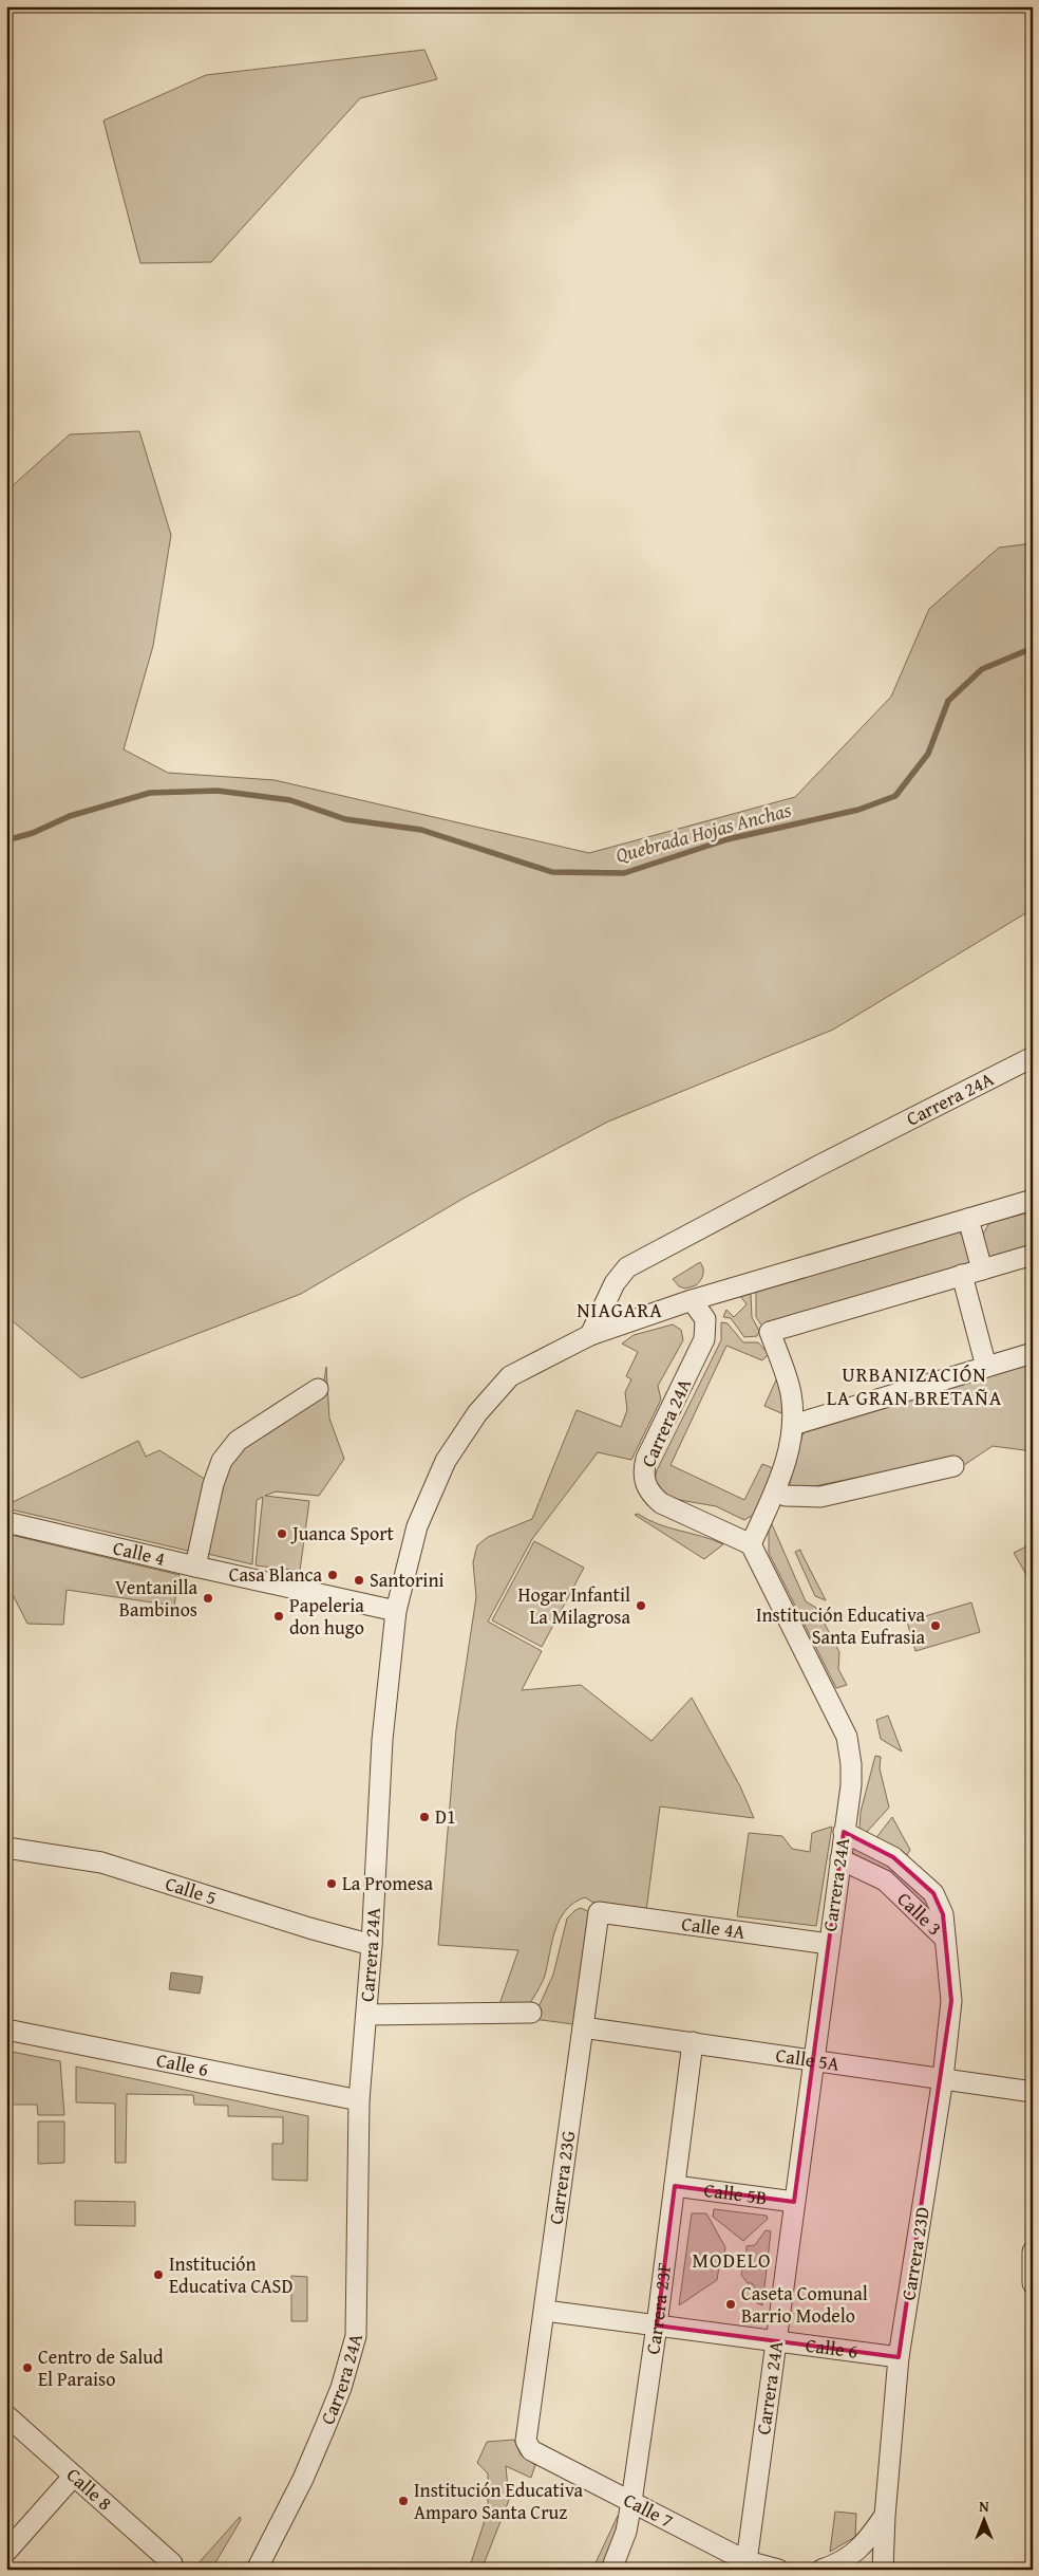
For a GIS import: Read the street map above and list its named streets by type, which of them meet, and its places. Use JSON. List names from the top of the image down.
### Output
{
  "streets": {
    "street": [
      "Carrera 24A",
      "Calle 4",
      "Calle 5",
      "Calle 3",
      "Calle 4A",
      "Calle 5A",
      "Calle 6",
      "Carrera 23G",
      "Calle 5B",
      "Carrera 23D",
      "Carrera 23F",
      "Calle 8",
      "Calle 7"
    ]
  },
  "crossings": [
    ["Carrera 24A", "Calle 4"],
    ["Carrera 24A", "Calle 5"],
    ["Carrera 24A", "Calle 3"],
    ["Carrera 24A", "Calle 4A"],
    ["Carrera 24A", "Calle 5A"],
    ["Carrera 24A", "Calle 6"],
    ["Carrera 24A", "Calle 5B"],
    ["Carrera 24A", "Calle 7"],
    ["Calle 3", "Carrera 23D"],
    ["Calle 4A", "Carrera 23G"],
    ["Calle 5A", "Carrera 23G"],
    ["Calle 5A", "Carrera 23D"],
    ["Calle 5A", "Carrera 23F"],
    ["Calle 6", "Carrera 23G"],
    ["Calle 6", "Carrera 23D"],
    ["Calle 6", "Carrera 23F"],
    ["Carrera 23G", "Calle 7"],
    ["Calle 5B", "Carrera 23F"],
    ["Carrera 23F", "Calle 7"]
  ],
  "districts": ["NIAGARA", "URBANIZACIÓN LA GRAN BRETAÑA", "MODELO"],
  "water": ["Quebrada Hojas Anchas"],
  "places": [
    "Juanca Sport",
    "Casa Blanca",
    "Santorini",
    "Ventanilla Bambinos",
    "Hogar Infantil La Milagrosa",
    "Papeleria don hugo",
    "Institución Educativa Santa Eufrasia",
    "D1",
    "La Promesa",
    "Institución Educativa CASD",
    "Caseta Comunal Barrio Modelo",
    "Centro de Salud El Paraiso",
    "Institución Educativa Amparo Santa Cruz"
  ],
  "north": "top"
}
